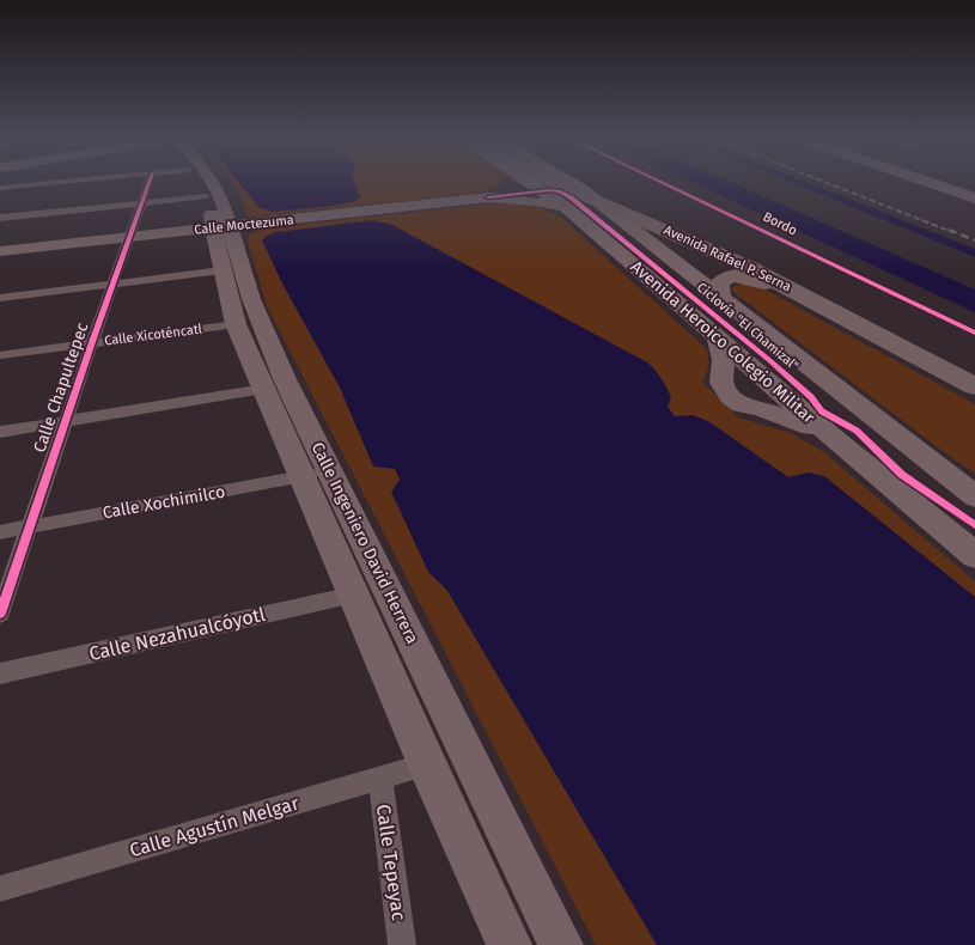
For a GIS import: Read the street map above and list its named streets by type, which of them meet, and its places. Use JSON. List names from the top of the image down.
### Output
{
  "streets": {
    "highway": ["Avenida Rafael P. Serna"],
    "main road": ["Calle Moctezuma", "Avenida Heroico Colegio Militar", "Calle Ingeniero David Herrera"],
    "street": [
      "Calle Xicoténcatl",
      "Calle Chapultepec",
      "Calle Xochimilco",
      "Calle Nezahualcóyotl",
      "Calle Agustín Melgar",
      "Calle Tepeyac"
    ],
    "cycle path": ["Bordo", "Ciclovía \"El Chamizal\""]
  },
  "crossings": [
    ["Calle Moctezuma", "Avenida Heroico Colegio Militar"],
    ["Calle Moctezuma", "Calle Chapultepec"],
    ["Calle Moctezuma", "Calle Ingeniero David Herrera"],
    ["Calle Xicoténcatl", "Calle Chapultepec"],
    ["Calle Xicoténcatl", "Calle Ingeniero David Herrera"],
    ["Calle Chapultepec", "Calle Xochimilco"],
    ["Calle Xochimilco", "Calle Ingeniero David Herrera"],
    ["Calle Ingeniero David Herrera", "Calle Nezahualcóyotl"],
    ["Calle Ingeniero David Herrera", "Calle Agustín Melgar"],
    ["Calle Agustín Melgar", "Calle Tepeyac"]
  ]
}
